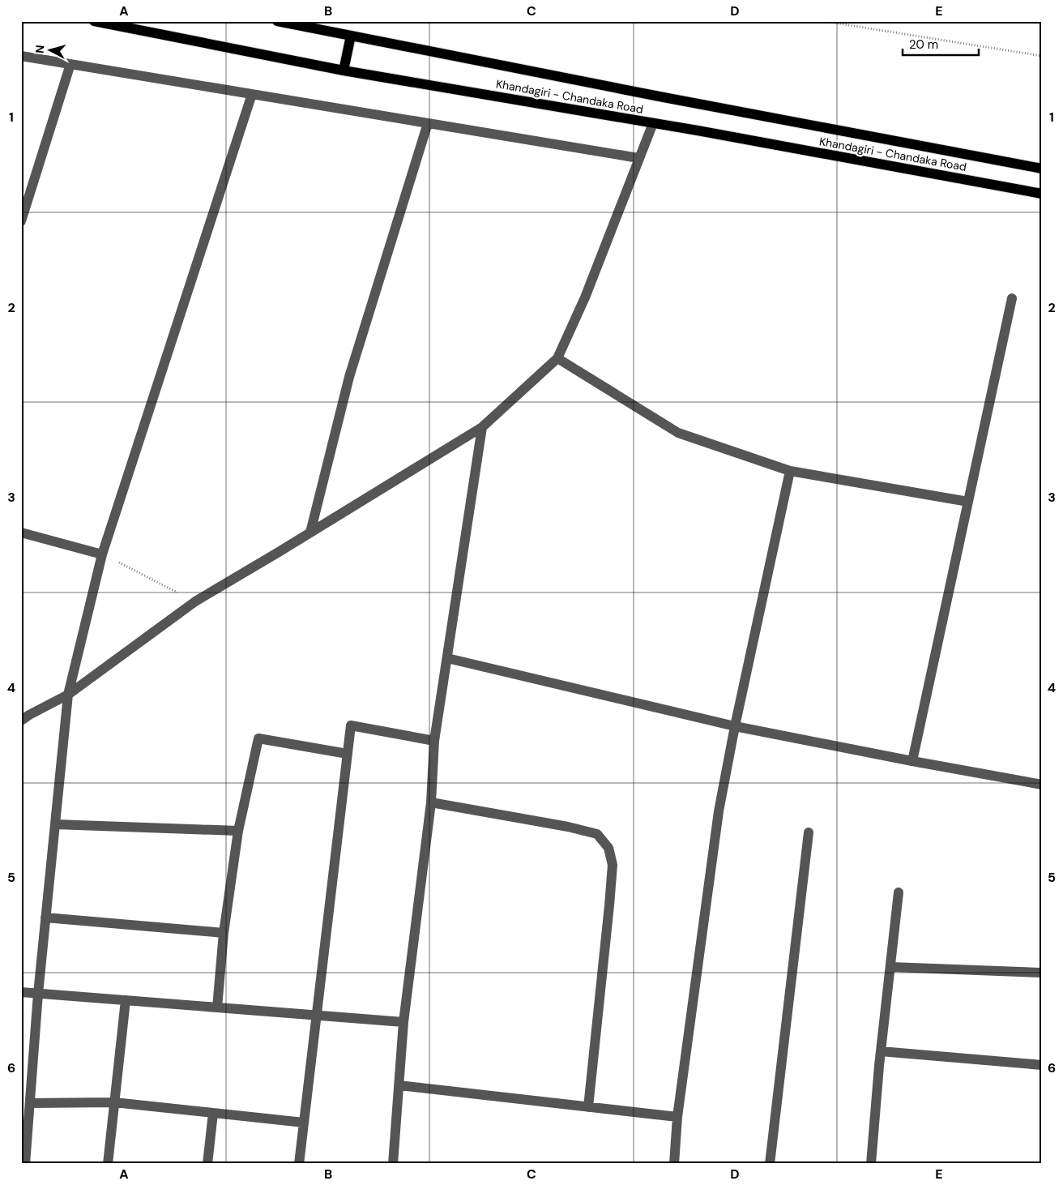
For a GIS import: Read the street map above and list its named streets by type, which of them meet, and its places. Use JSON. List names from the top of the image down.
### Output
{
  "streets": {
    "main road": ["Khandagiri - Chandaka Road"]
  },
  "scale_bar": "20 m",
  "north": "left",
  "grid": {
    "columns": [
      "A",
      "B",
      "C",
      "D",
      "E"
    ],
    "rows": [
      "1",
      "2",
      "3",
      "4",
      "5",
      "6"
    ]
  }
}
